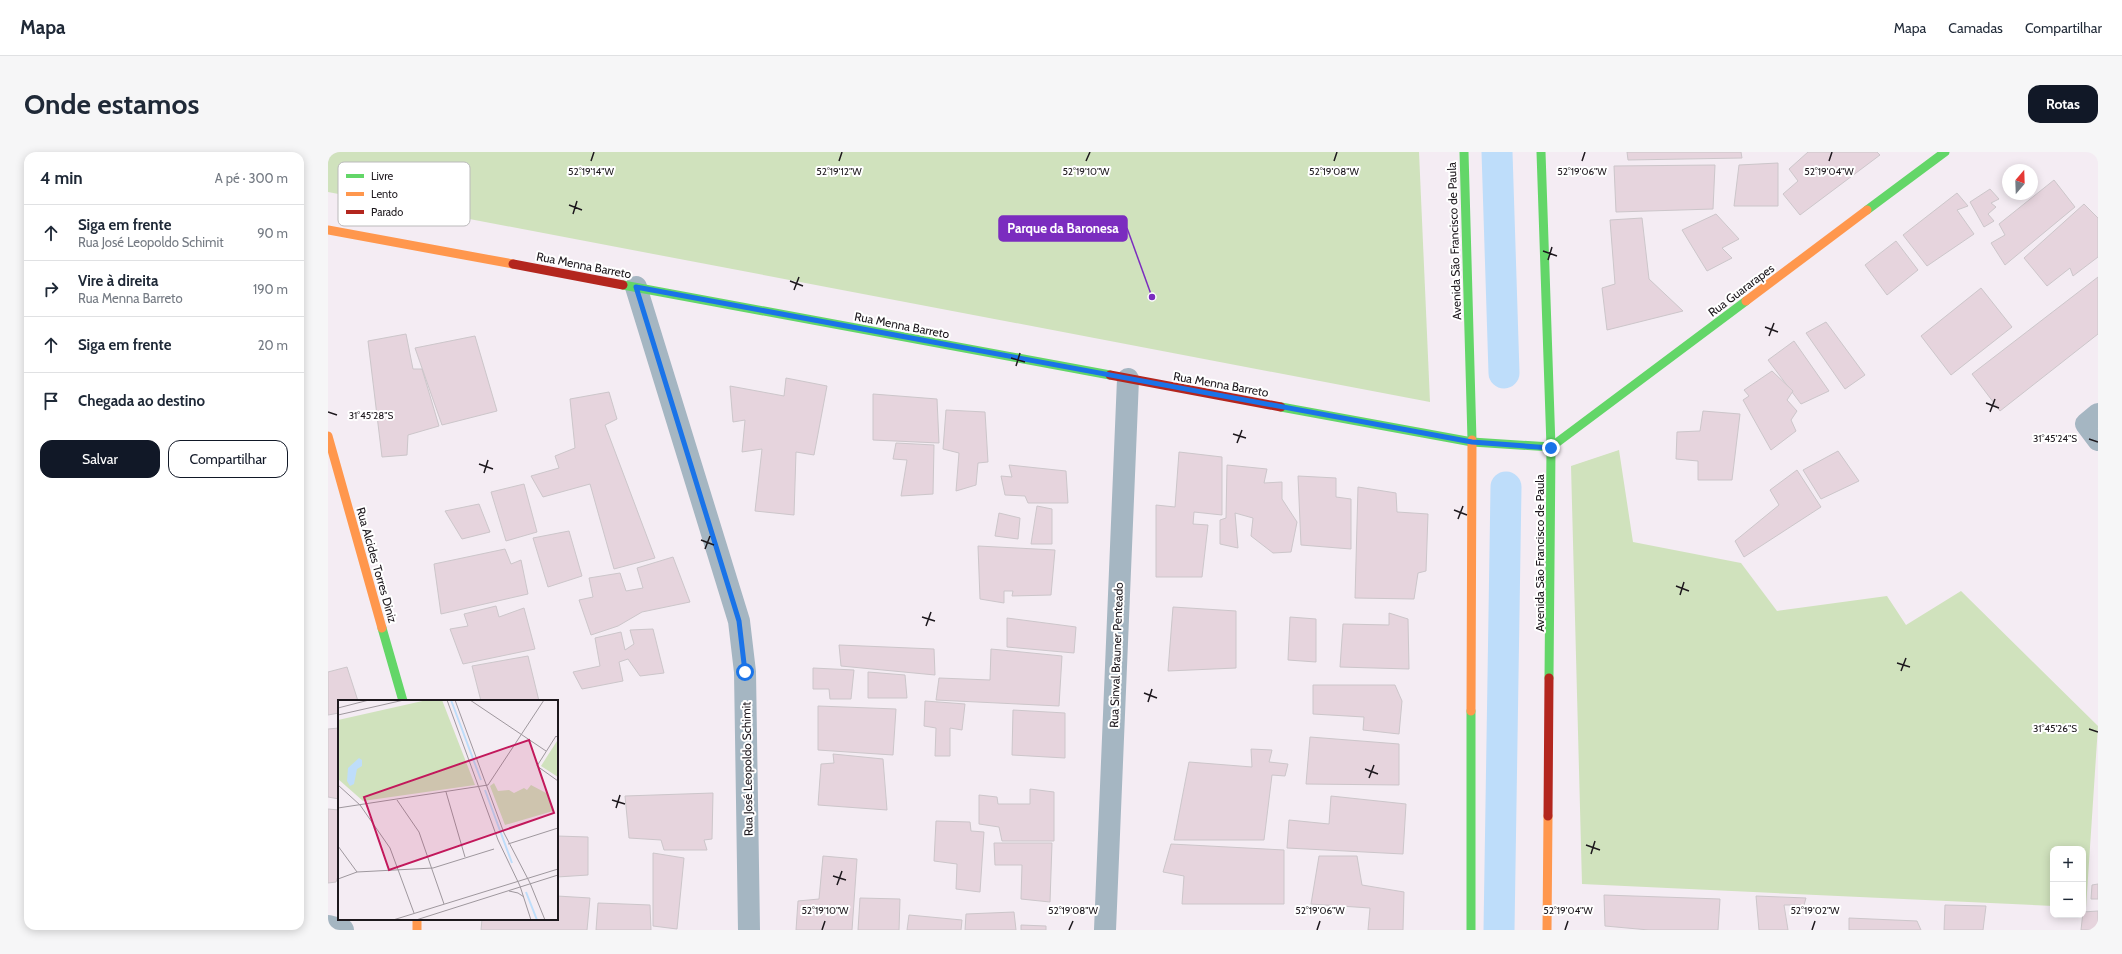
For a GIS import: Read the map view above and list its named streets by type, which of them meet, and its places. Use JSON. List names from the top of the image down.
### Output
{
  "streets": {
    "street": [
      "Avenida São Francisco de Paula",
      "Rua Menna Barreto",
      "Rua Guararapes",
      "Rua Alcides Torres Diniz",
      "Rua Sinval Brauner Penteado",
      "Rua José Leopoldo Schimit"
    ]
  },
  "crossings": [
    ["Avenida São Francisco de Paula", "Rua Menna Barreto"],
    ["Avenida São Francisco de Paula", "Rua Guararapes"],
    ["Rua Menna Barreto", "Rua Guararapes"],
    ["Rua Menna Barreto", "Rua Sinval Brauner Penteado"],
    ["Rua Menna Barreto", "Rua José Leopoldo Schimit"]
  ],
  "places": ["Parque da Baronesa"],
  "legend": ["Livre", "Lento", "Parado"],
  "north": "top",
  "page": {
    "header": "Mapa",
    "nav": ["Mapa", "Camadas", "Compartilhar"],
    "buttons": [
      "Rotas",
      ["Salvar", "Compartilhar"]
    ],
    "title": "Onde estamos",
    "heading": ["4 min", "A pé · 300 m"],
    "list": [
      ["Siga em frente", "Rua José Leopoldo Schimit", "90 m"],
      ["Vire à direita", "Rua Menna Barreto", "190 m"],
      ["Siga em frente", "20 m"],
      "Chegada ao destino"
    ],
    "map_buttons": ["+", "−"]
  },
  "coordinates": [
    "52°19'14\"W",
    "52°19'12\"W",
    "52°19'10\"W",
    "52°19'08\"W",
    "52°19'06\"W",
    "52°19'04\"W",
    "31°45'28\"S",
    "31°45'24\"S",
    "31°45'26\"S",
    "52°19'02\"W"
  ]
}
